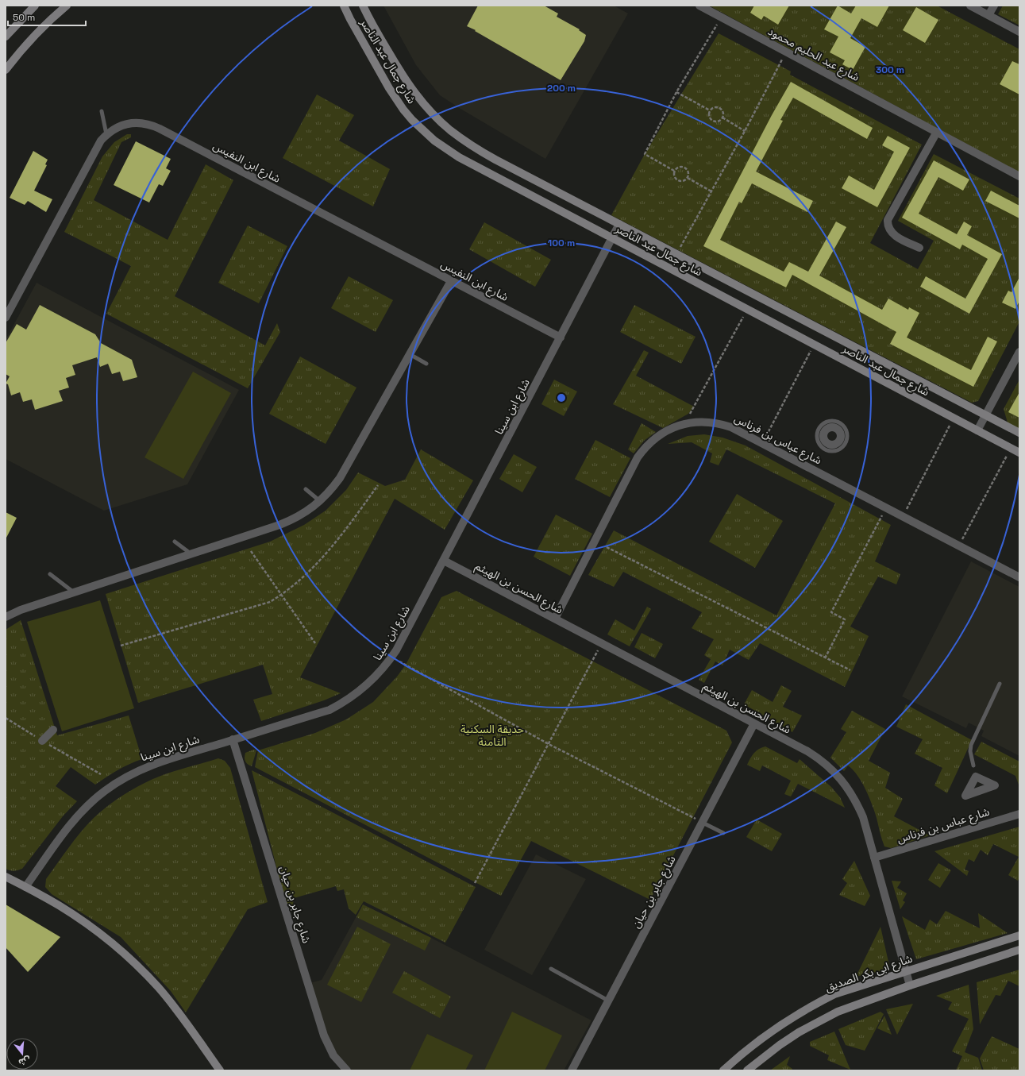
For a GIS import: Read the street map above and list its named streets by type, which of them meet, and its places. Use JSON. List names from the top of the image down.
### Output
{
  "streets": {
    "main road": ["شارع جمال عبد الناصر", "شارع ابى بكر الصديق"],
    "street": [
      "شارع عبد الحليم محمود",
      "شارع ابن النفيس",
      "شارع ابن سينا",
      "شارع عباس بن فرناس",
      "شارع الحسن بن الهيثم",
      "شارع جابر بن حيان"
    ]
  },
  "crossings": [
    ["شارع جمال عبد الناصر", "شارع ابن سينا"],
    ["شارع ابن النفيس", "شارع ابن سينا"],
    ["شارع ابن سينا", "شارع الحسن بن الهيثم"],
    ["شارع ابن سينا", "شارع جابر بن حيان"],
    ["شارع عباس بن فرناس", "شارع الحسن بن الهيثم"],
    ["شارع الحسن بن الهيثم", "شارع جابر بن حيان"],
    ["شارع الحسن بن الهيثم", "شارع ابى بكر الصديق"]
  ],
  "parks": ["حديقة السكنية الثامنة"],
  "scale_bar": "50 m",
  "north": "bottom",
  "rings": ["300 m", "200 m", "100 m"]
}
